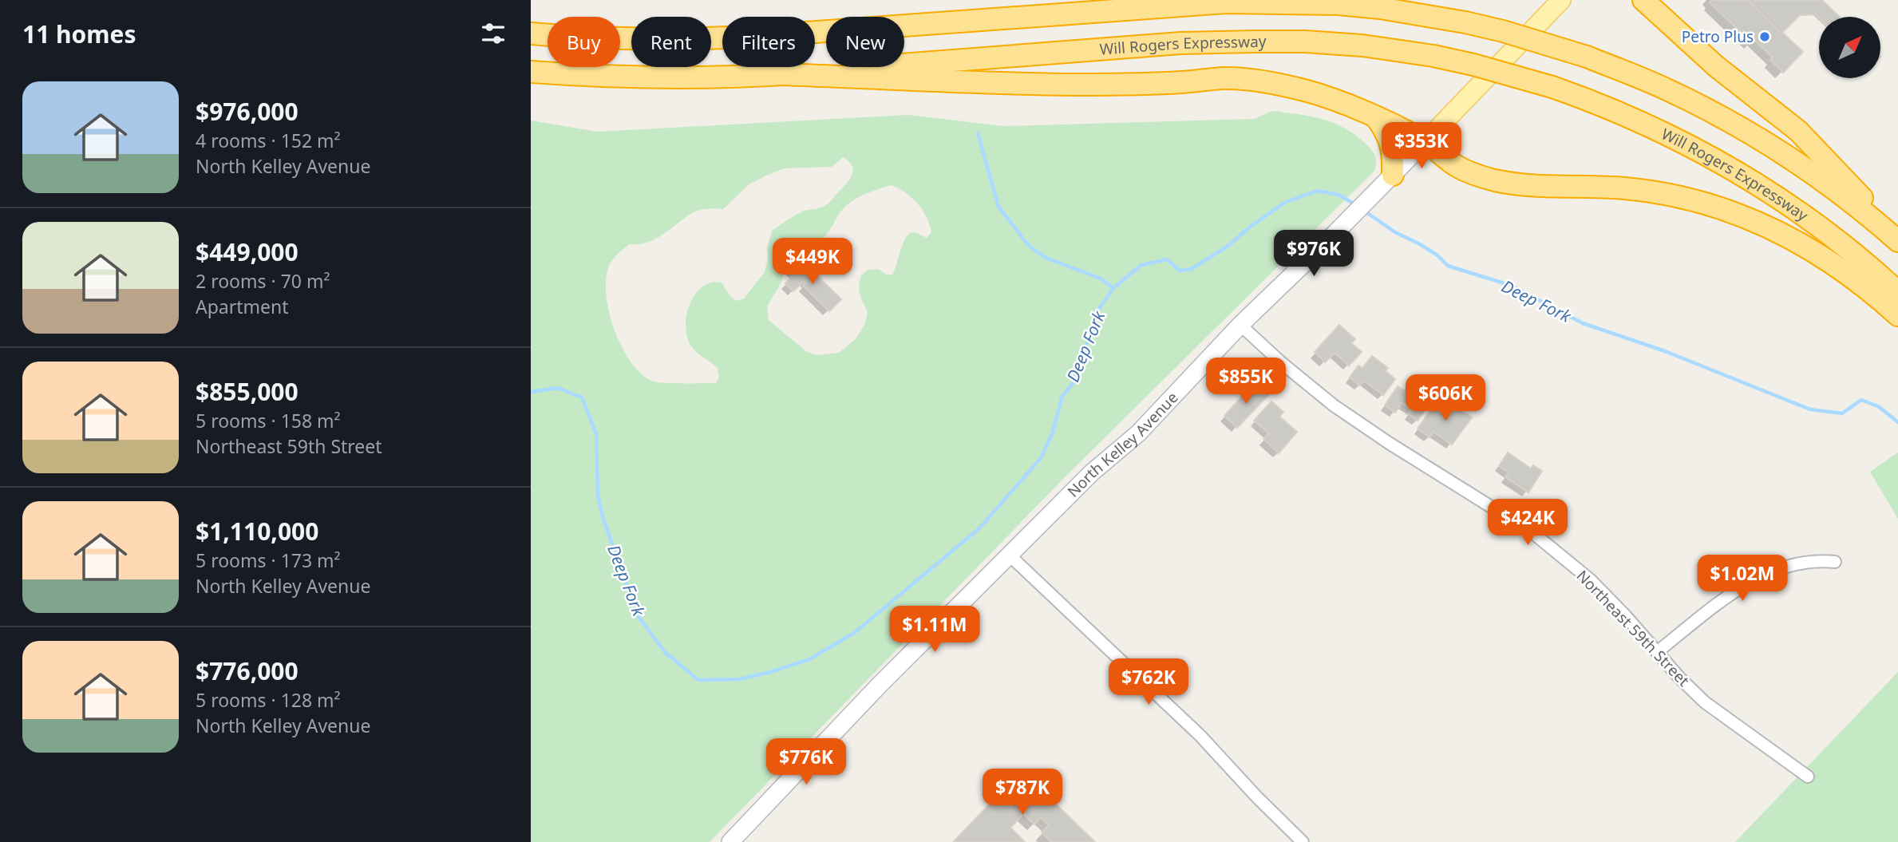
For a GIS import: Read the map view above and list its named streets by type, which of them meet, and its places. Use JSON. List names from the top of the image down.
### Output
{
  "streets": {
    "highway": ["Will Rogers Expressway"],
    "main road": ["North Kelley Avenue"],
    "street": ["Northeast 59th Street"]
  },
  "crossings": [
    ["North Kelley Avenue", "Northeast 59th Street"]
  ],
  "water": ["Deep Fork"],
  "places": ["Petro Plus"],
  "north": "top right",
  "page": {
    "heading": "11 homes",
    "chip": [
      "Buy",
      "Rent",
      "Filters",
      "New"
    ],
    "list": [
      {
        "name": "$976,000",
        "note": "4 rooms · 152 m² · North Kelley Avenue"
      },
      {
        "name": "$449,000",
        "note": "2 rooms · 70 m² · Apartment"
      },
      {
        "name": "$855,000",
        "note": "5 rooms · 158 m² · Northeast 59th Street"
      },
      {
        "name": "$1,110,000",
        "note": "5 rooms · 173 m² · North Kelley Avenue"
      },
      {
        "name": "$776,000",
        "note": "5 rooms · 128 m² · North Kelley Avenue"
      }
    ],
    "price": [
      "$353K",
      "$976K",
      "$449K",
      "$855K",
      "$606K",
      "$424K",
      "$1.02M",
      "$1.11M",
      "$762K",
      "$776K",
      "$787K"
    ]
  }
}
